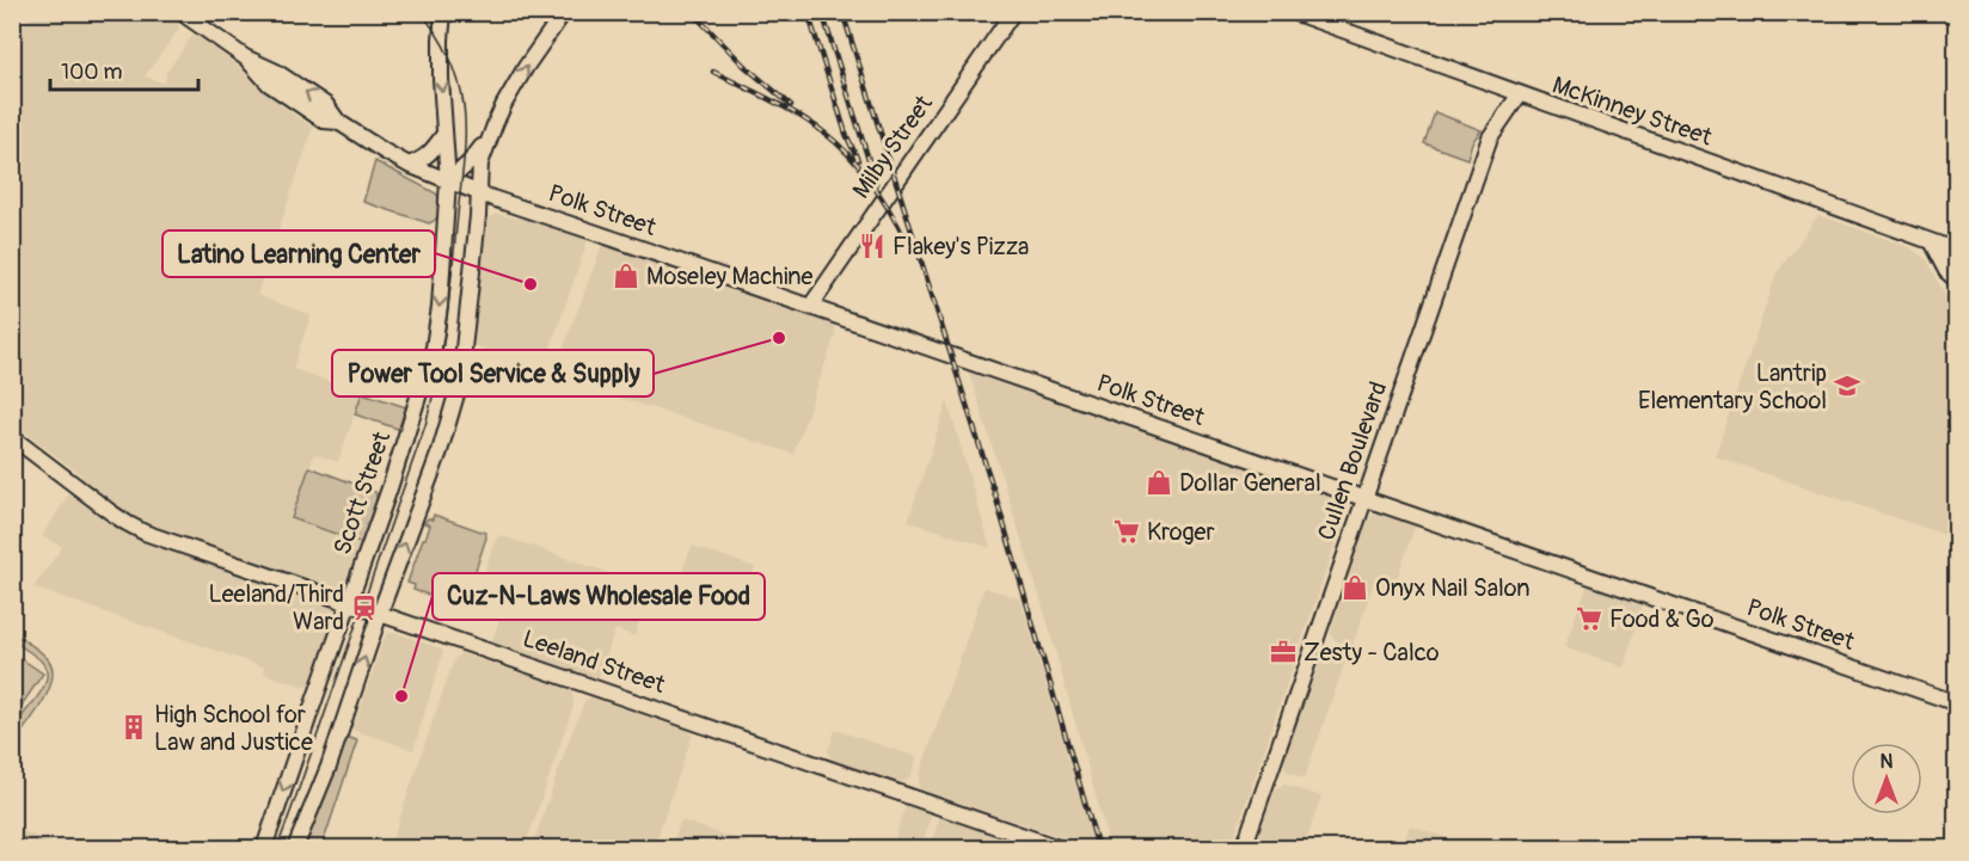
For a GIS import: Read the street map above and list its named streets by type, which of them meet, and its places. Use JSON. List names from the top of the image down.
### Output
{
  "streets": {
    "main road": [
      "McKinney Street",
      "Milby Street",
      "Polk Street",
      "Cullen Boulevard",
      "Scott Street",
      "Leeland Street"
    ]
  },
  "crossings": [
    ["McKinney Street", "Cullen Boulevard"],
    ["Milby Street", "Polk Street"],
    ["Polk Street", "Cullen Boulevard"],
    ["Polk Street", "Scott Street"],
    ["Scott Street", "Leeland Street"]
  ],
  "places": {
    "restaurant": ["Flakey's Pizza"],
    "shop": ["Moseley Machine", "Dollar General", "Onyx Nail Salon"],
    "other": ["Latino Learning Center", "Power Tool Service & Supply", "Cuz-N-Laws Wholesale Food"],
    "school or university": ["Lantrip Elementary School"],
    "supermarket": ["Kroger", "Food & Go"],
    "station": ["Leeland/Third Ward"],
    "office": ["Zesty - Calco"],
    "building": ["High School for Law and Justice"]
  },
  "scale_bar": "100 m",
  "north": "top"
}
